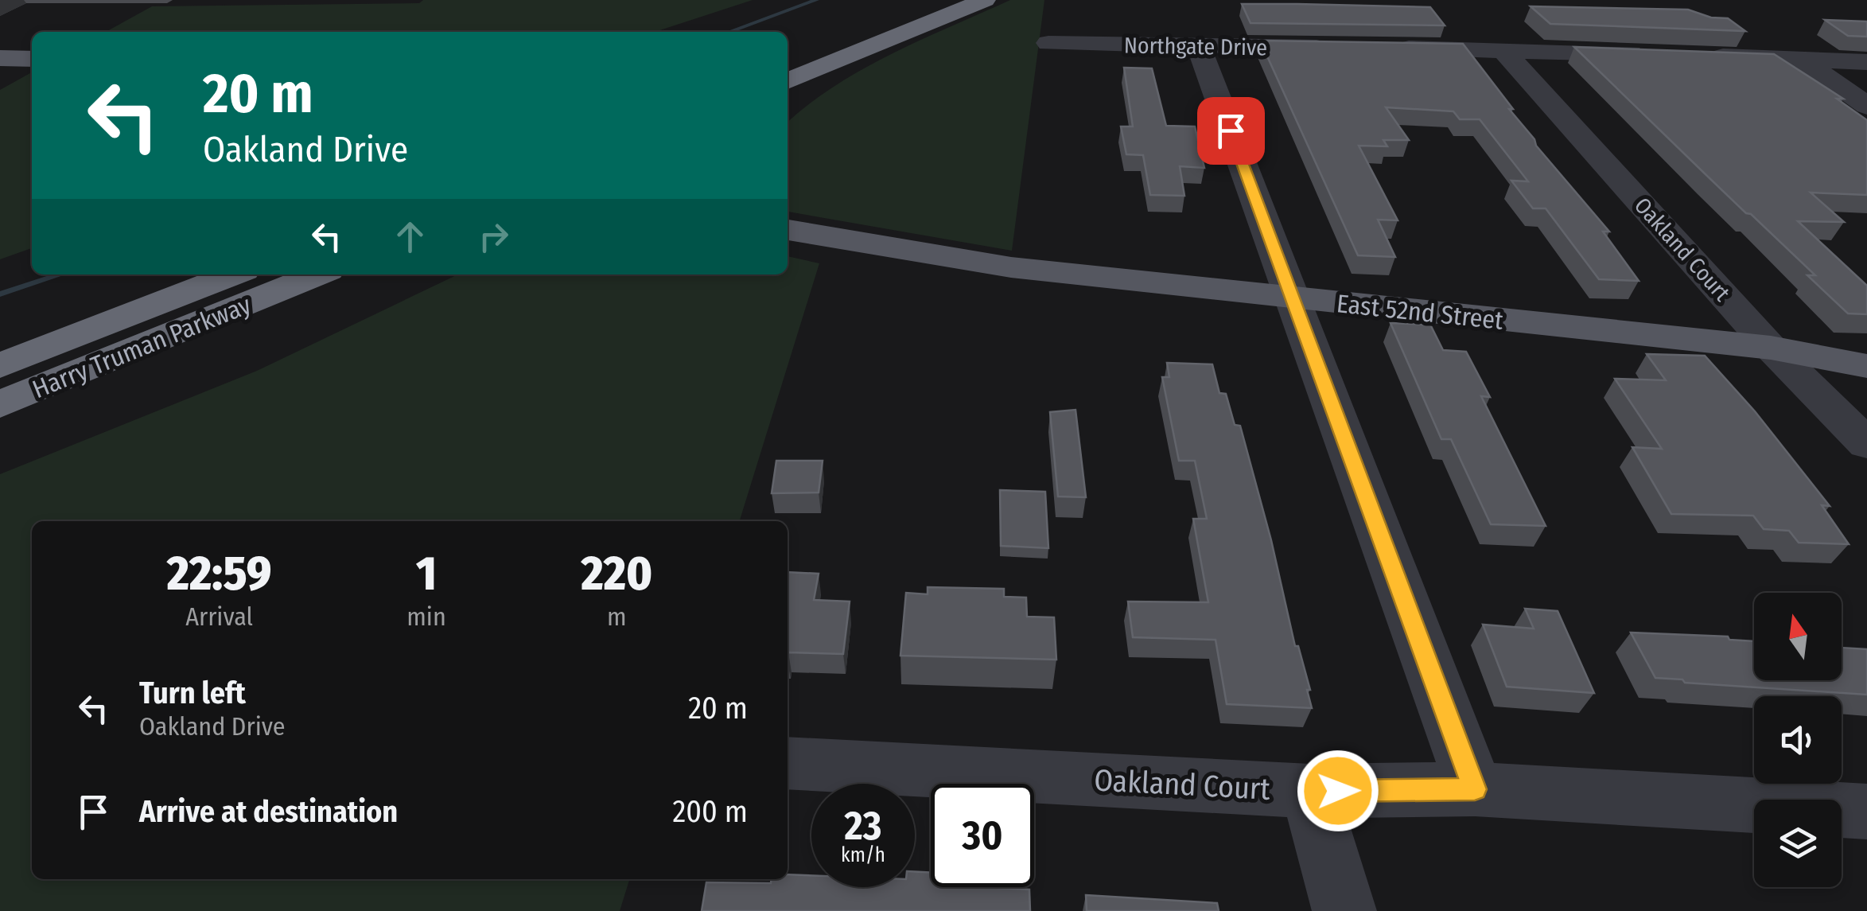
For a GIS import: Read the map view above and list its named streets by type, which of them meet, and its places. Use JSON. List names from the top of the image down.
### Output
{
  "streets": {
    "highway": ["Harry Truman Parkway"],
    "main road": ["East 52nd Street"],
    "street": ["Northgate Drive", "Oakland Court"]
  },
  "crossings": [
    ["Oakland Court", "East 52nd Street"]
  ],
  "north": "top",
  "page": {
    "turn": ["20 m", "Oakland Drive"],
    "eta": [
      "22:59",
      "Arrival",
      "1",
      "min",
      "220",
      "m"
    ],
    "list": [
      {
        "name": "Turn left",
        "note": "Oakland Drive",
        "value": "20 m"
      },
      {
        "name": "Arrive at destination",
        "value": "200 m"
      }
    ],
    "speed": "23 km/h",
    "limit": "30"
  }
}
